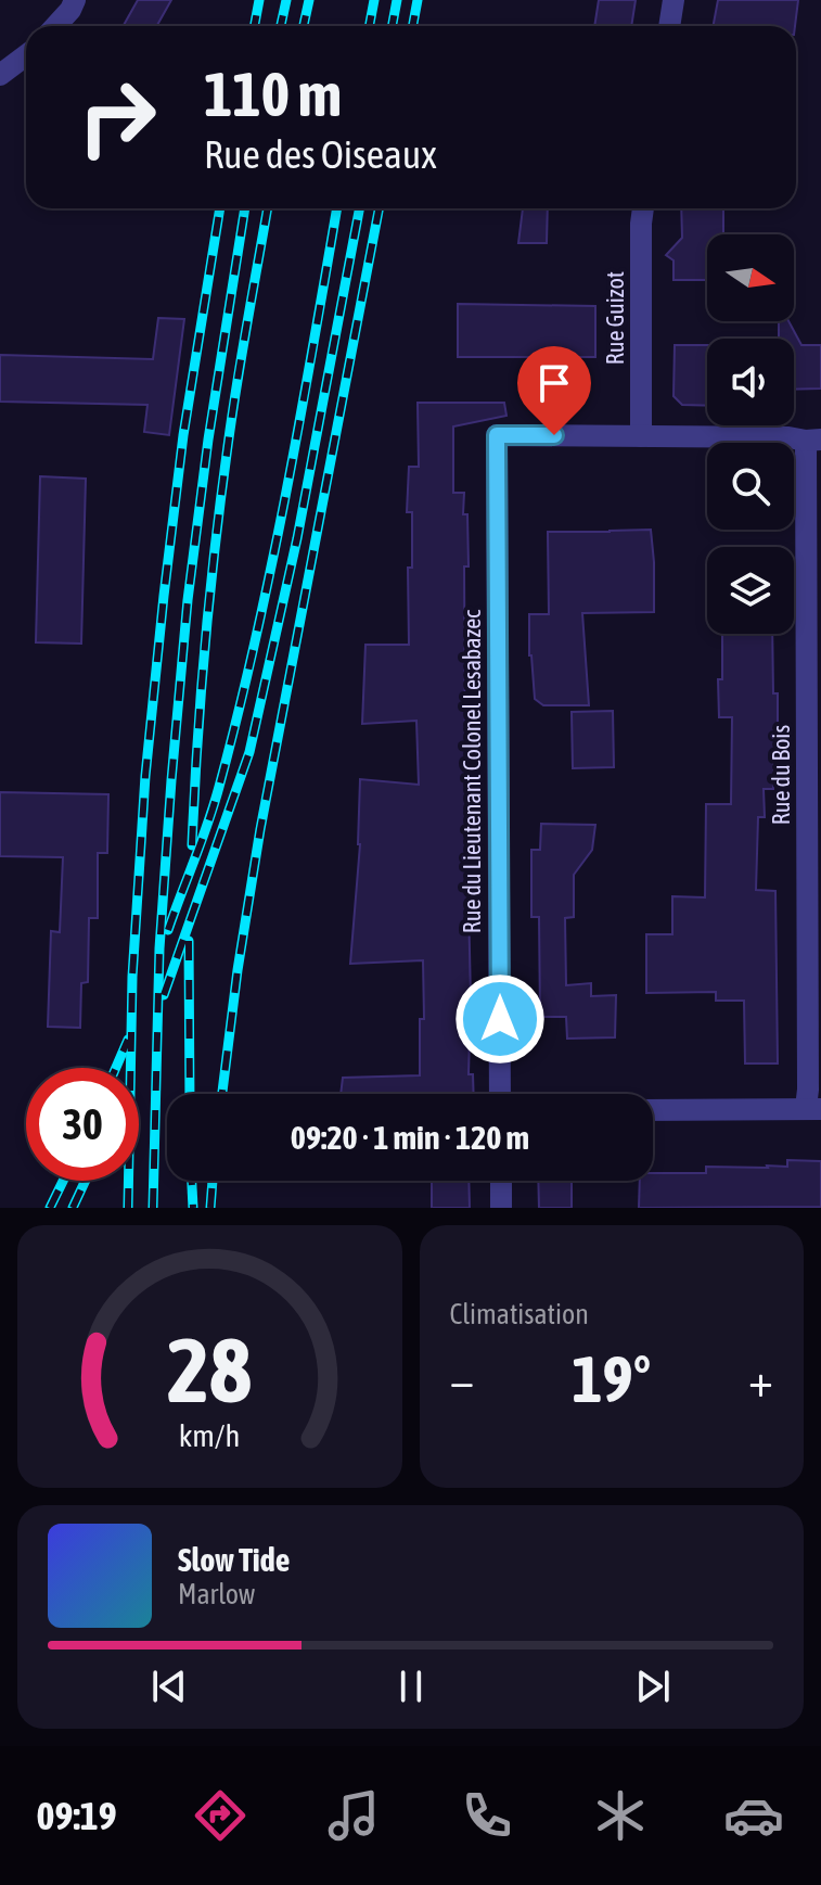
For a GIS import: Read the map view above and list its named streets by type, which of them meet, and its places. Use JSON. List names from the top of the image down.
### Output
{
  "streets": {
    "street": ["Rue Guizot", "Rue du Lieutenant Colonel Lesabazec", "Rue du Bois"]
  },
  "crossings": [
    ["Rue Guizot", "Rue du Lieutenant Colonel Lesabazec"]
  ],
  "north": "right",
  "page": {
    "turn": ["110 m", "Rue des Oiseaux"],
    "limit": "30",
    "trip": "09:20 · 1 min · 120 m",
    "tile": "Climatisation",
    "heat": ["−", "19°", "+"],
    "song": ["Slow Tide", "Marlow"],
    "tabs": "09:19",
    "gauge": ["28", "km/h"]
  }
}
